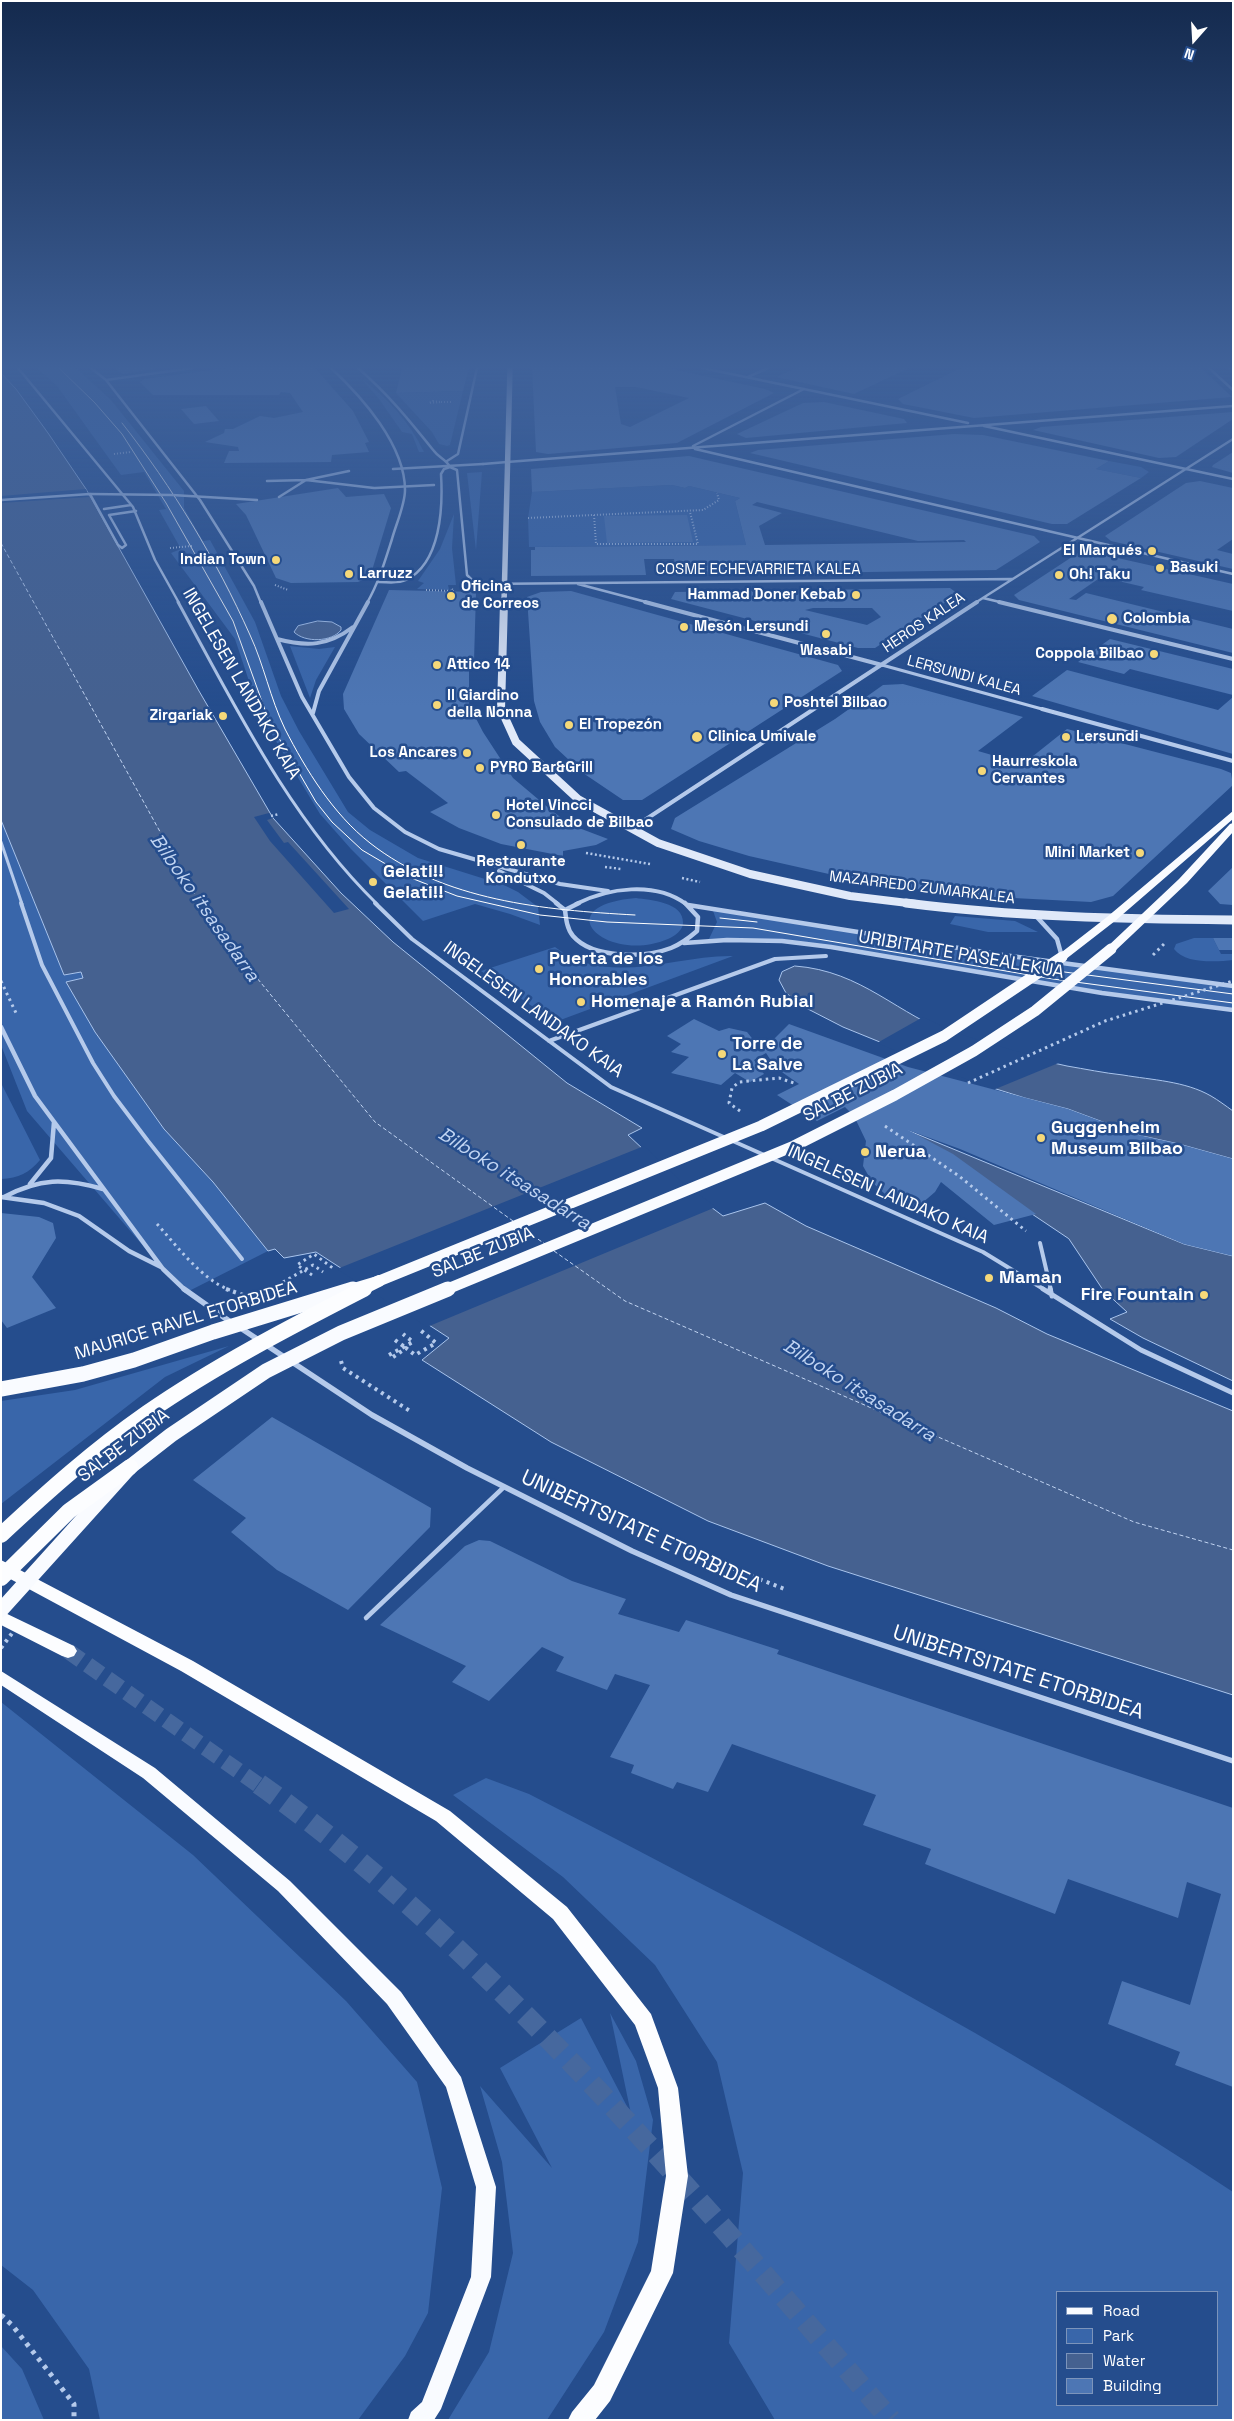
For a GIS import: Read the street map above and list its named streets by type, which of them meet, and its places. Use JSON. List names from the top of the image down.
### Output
{
  "streets": {
    "highway": ["SALBE ZUBIA"],
    "main road": ["MAZARREDO ZUMARKALEA", "MAURICE RAVEL ETORBIDEA"],
    "street": [
      "COSME ECHEVARRIETA KALEA",
      "HEROS KALEA",
      "LERSUNDI KALEA",
      "INGELESEN LANDAKO KAIA",
      "URIBITARTE PASEALEKUA",
      "UNIBERTSITATE ETORBIDEA"
    ]
  },
  "crossings": [
    ["COSME ECHEVARRIETA KALEA", "HEROS KALEA"],
    ["COSME ECHEVARRIETA KALEA", "LERSUNDI KALEA"],
    ["COSME ECHEVARRIETA KALEA", "MAZARREDO ZUMARKALEA"],
    ["HEROS KALEA", "LERSUNDI KALEA"],
    ["HEROS KALEA", "MAZARREDO ZUMARKALEA"],
    ["MAZARREDO ZUMARKALEA", "SALBE ZUBIA"],
    ["SALBE ZUBIA", "MAURICE RAVEL ETORBIDEA"]
  ],
  "water": ["Bilboko itsasadarra"],
  "places": [
    "El Marqués",
    "Indian Town",
    "Basuki",
    "Larruzz",
    "Oh! Taku",
    "Hammad Doner Kebab",
    "Oficina de Correos",
    "Colombia",
    "Mesón Lersundi",
    "Wasabi",
    "Coppola Bilbao",
    "Attico 14",
    "Poshtel Bilbao",
    "Il Giardino della Nonna",
    "Zirgariak",
    "El Tropezón",
    "Clinica Umivale",
    "Lersundi",
    "Los Ancares",
    "PYRO Bar&Grill",
    "Haurreskola Cervantes",
    "Hotel Vincci Consulado de Bilbao",
    "Restaurante Kondutxo",
    "Mini Market",
    "Gelati!! Gelati!!",
    "Puerta de los Honorables",
    "Homenaje a Ramón Rubial",
    "Torre de La Salve",
    "Guggenheim Museum Bilbao",
    "Nerua",
    "Maman",
    "Fire Fountain"
  ],
  "legend": [
    "Road",
    "Park",
    "Water",
    "Building"
  ],
  "north": "bottom"
}
